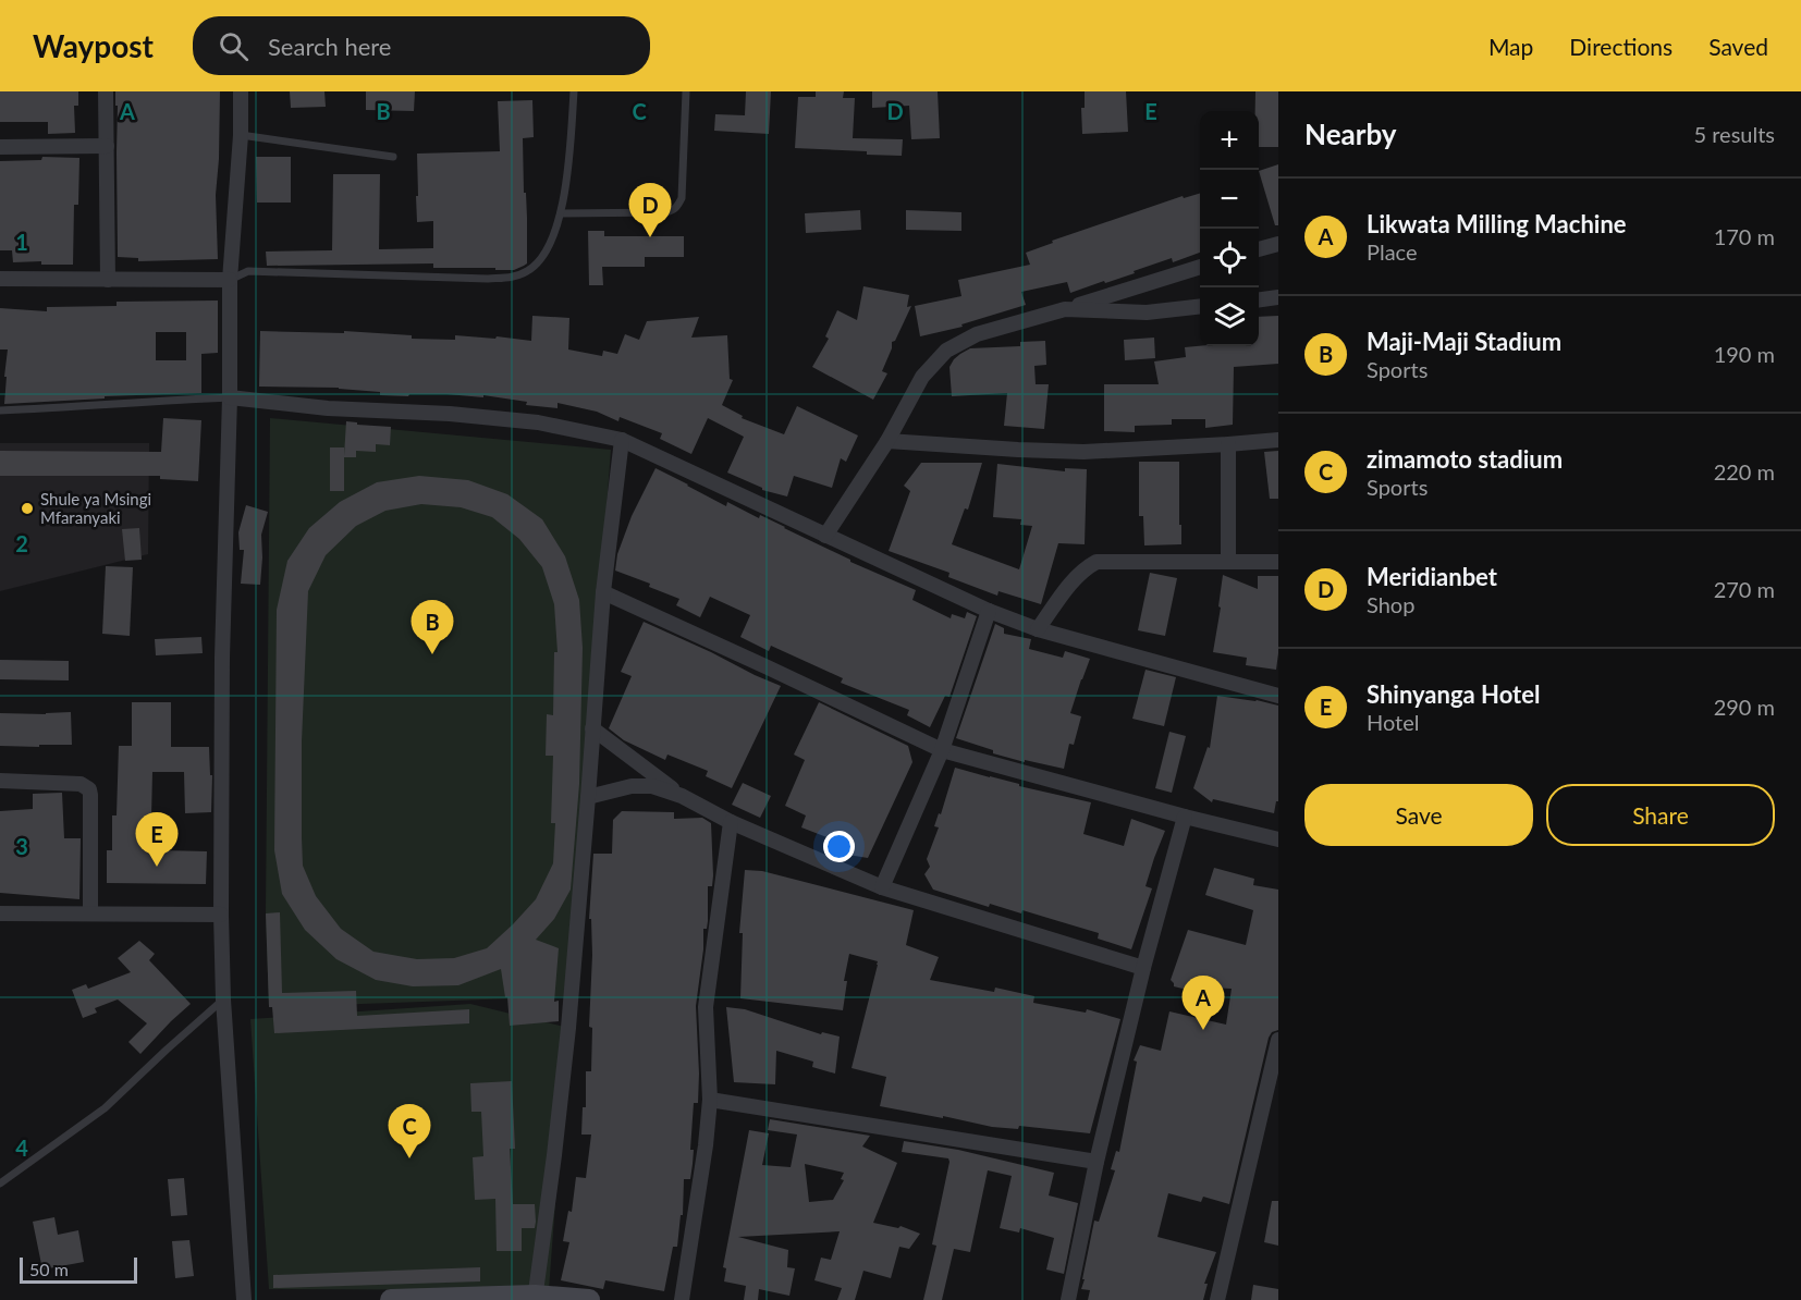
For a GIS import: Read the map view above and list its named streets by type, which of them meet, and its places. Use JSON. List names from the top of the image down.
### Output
{
  "places": ["Shule ya Msingi Mfaranyaki"],
  "scale_bar": "50 m",
  "page": {
    "header": "Waypost",
    "search": "Search here",
    "nav": ["Map", "Directions", "Saved"],
    "heading": ["Nearby", "5 results"],
    "map_buttons": ["+", "−"],
    "list": [
      {
        "mark": "A",
        "name": "Likwata Milling Machine",
        "note": "Place",
        "value": "170 m"
      },
      {
        "mark": "B",
        "name": "Maji-Maji Stadium",
        "note": "Sports",
        "value": "190 m"
      },
      {
        "mark": "C",
        "name": "zimamoto stadium",
        "note": "Sports",
        "value": "220 m"
      },
      {
        "mark": "D",
        "name": "Meridianbet",
        "note": "Shop",
        "value": "270 m"
      },
      {
        "mark": "E",
        "name": "Shinyanga Hotel",
        "note": "Hotel",
        "value": "290 m"
      }
    ],
    "pins": [
      "D",
      "B",
      "E",
      "A",
      "C"
    ],
    "buttons": ["Save", "Share"],
    "scale": "50 m"
  },
  "grid": {
    "columns": [
      "A",
      "B",
      "C",
      "D",
      "E"
    ],
    "rows": [
      "1",
      "2",
      "3",
      "4"
    ]
  }
}
